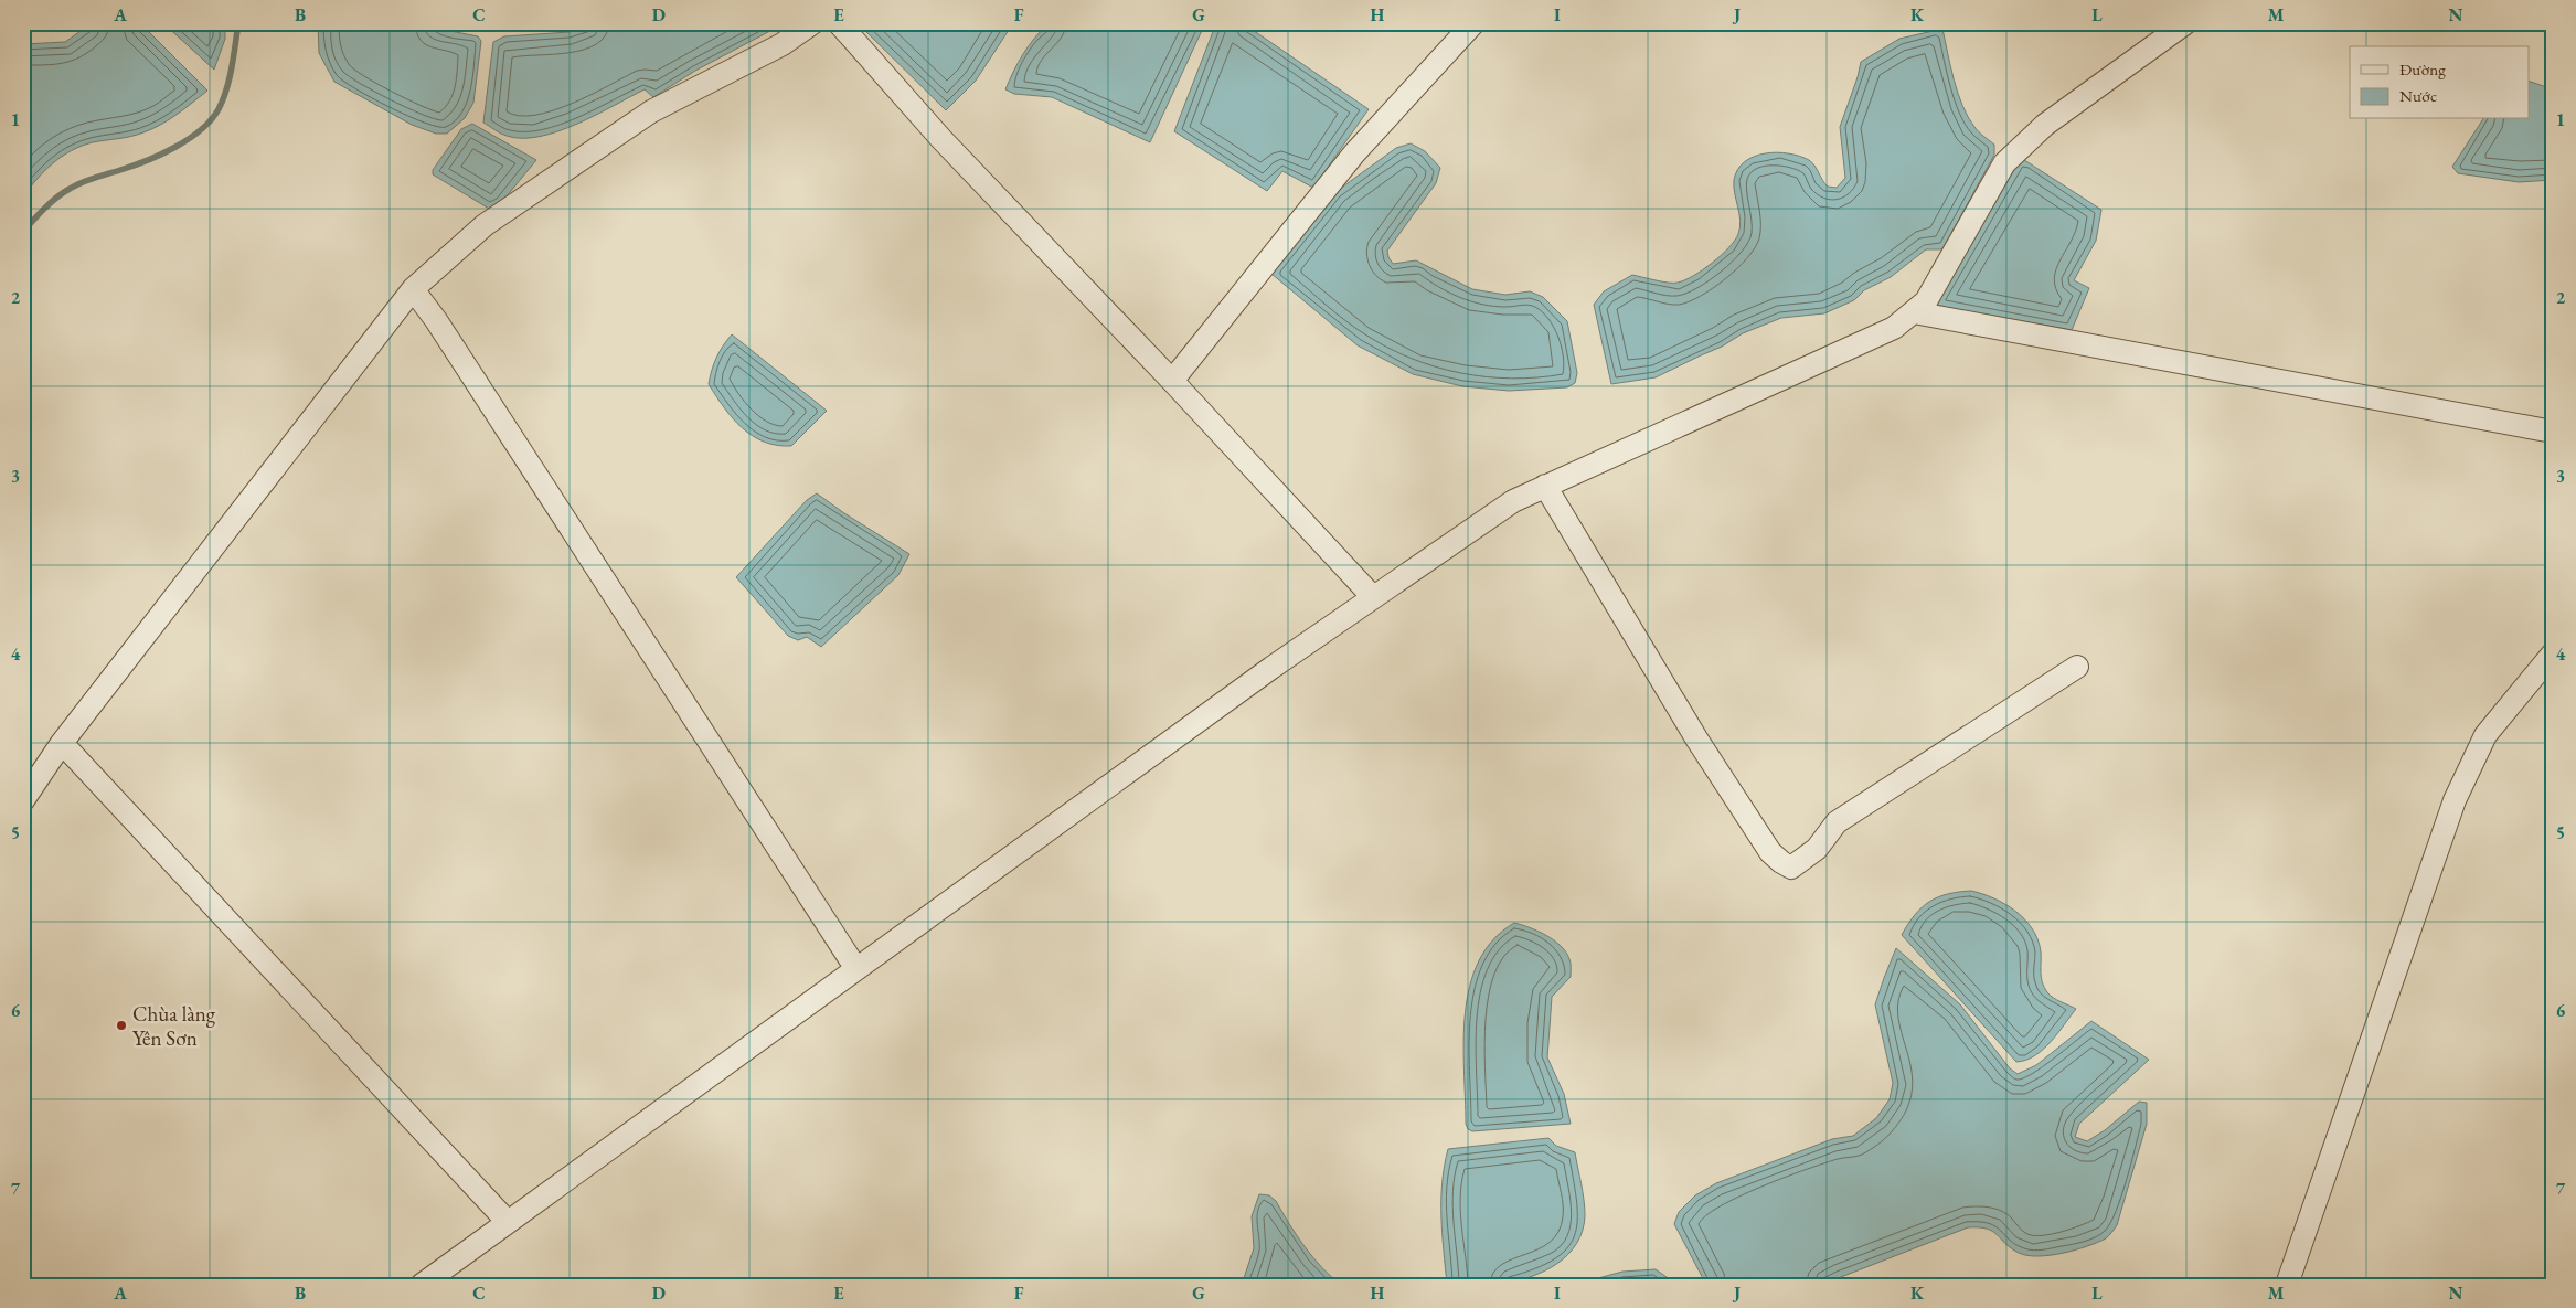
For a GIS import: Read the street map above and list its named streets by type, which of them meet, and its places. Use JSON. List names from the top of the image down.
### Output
{
  "places": ["Chùa làng Yên Sơn"],
  "legend": ["Đường", "Nước"],
  "grid": {
    "columns": [
      "A",
      "B",
      "C",
      "D",
      "E",
      "F",
      "G",
      "H",
      "I",
      "J",
      "K",
      "L",
      "M",
      "N"
    ],
    "rows": [
      "1",
      "2",
      "3",
      "4",
      "5",
      "6",
      "7"
    ]
  }
}
